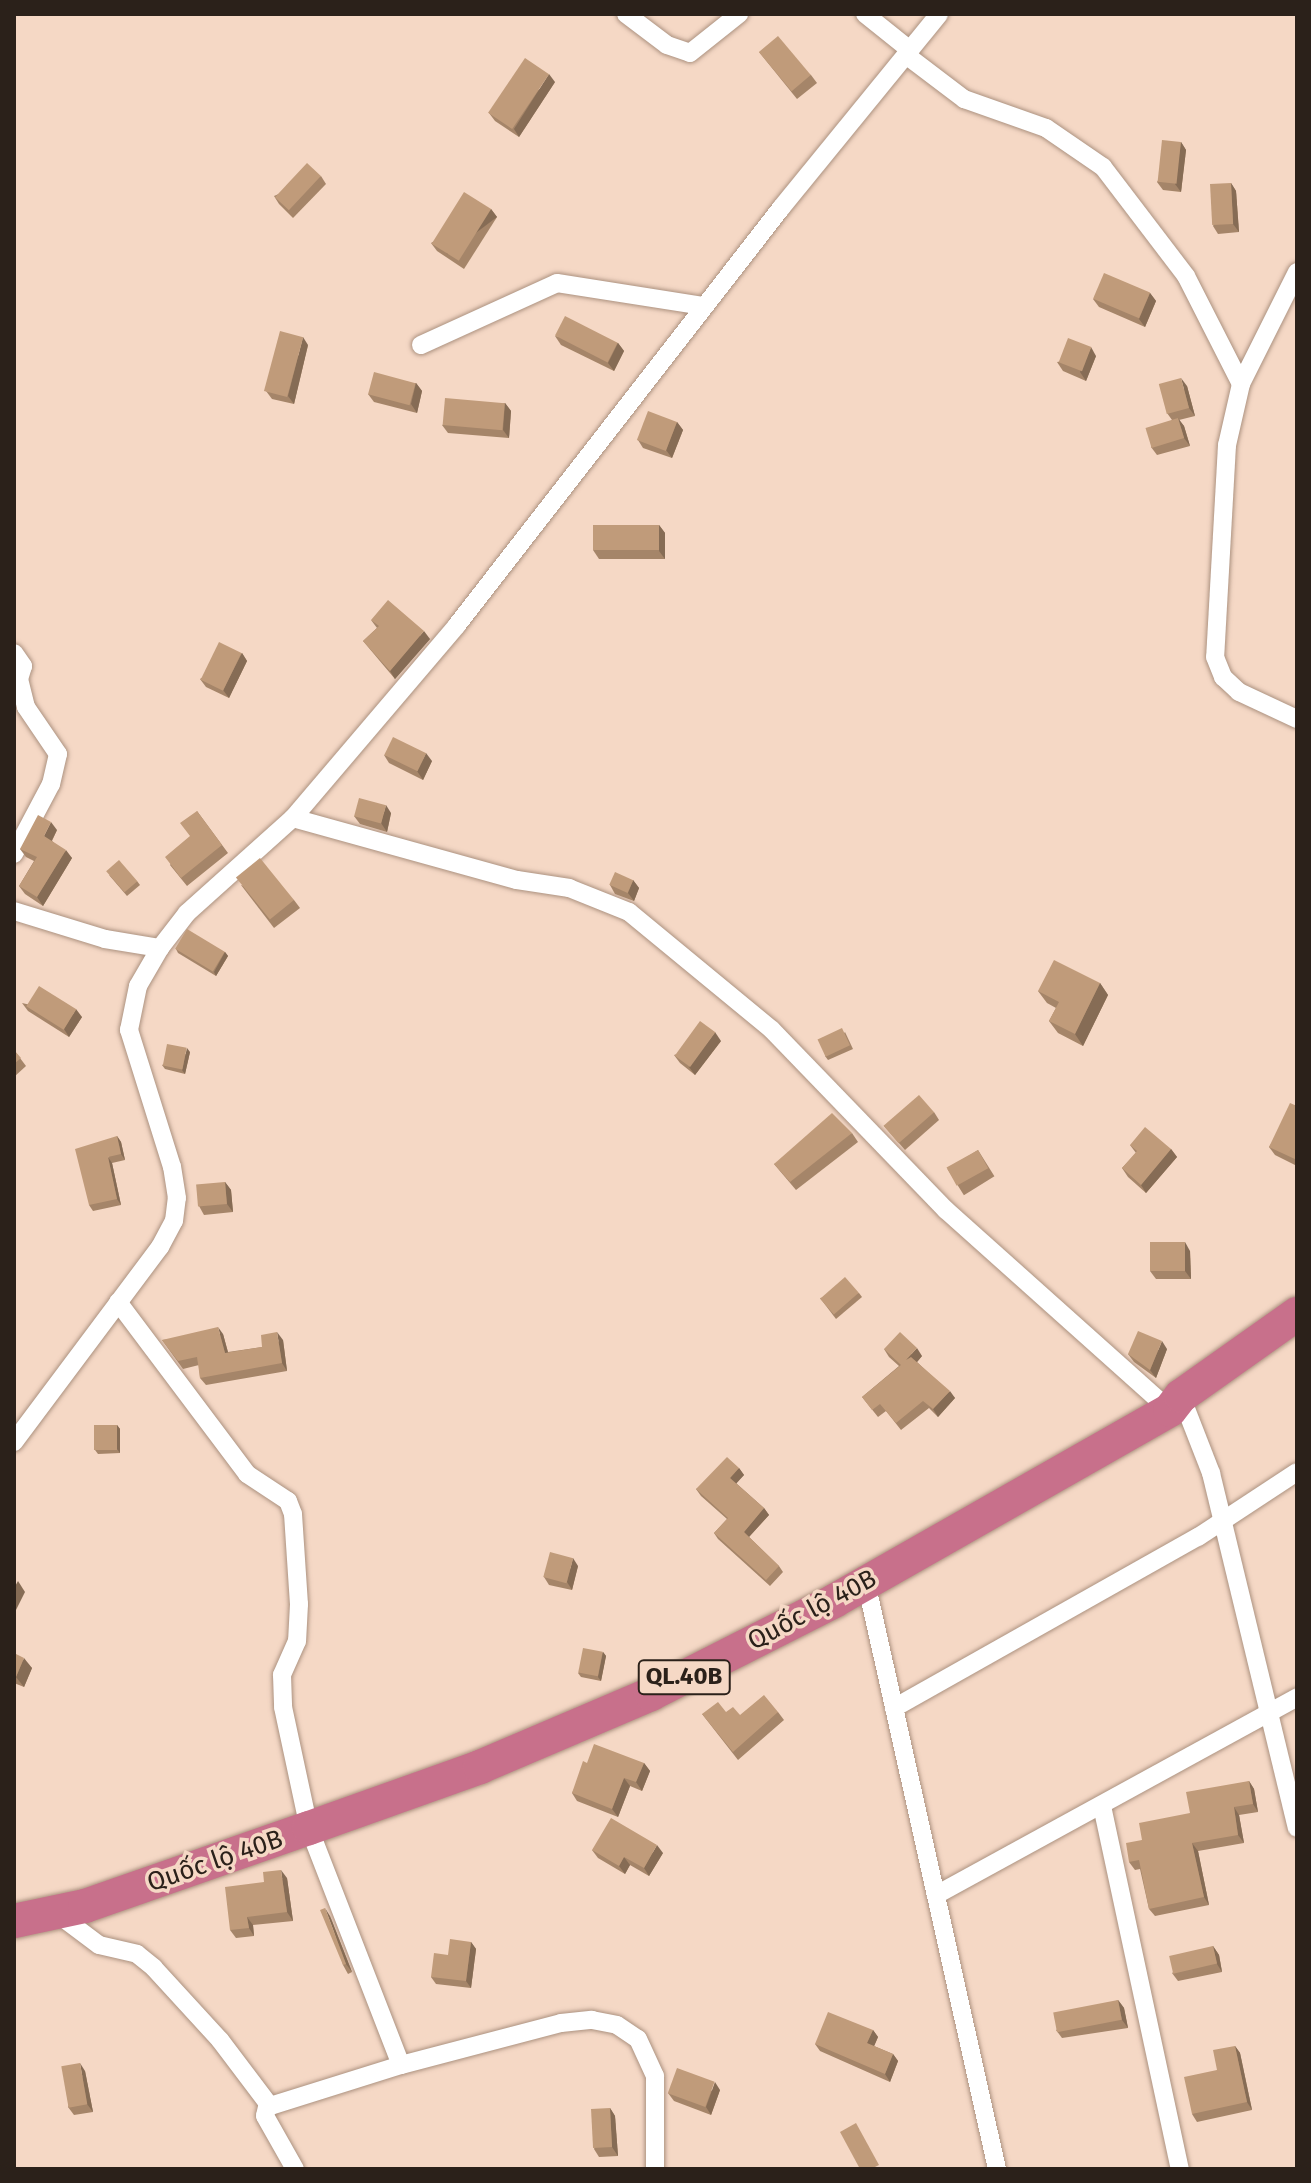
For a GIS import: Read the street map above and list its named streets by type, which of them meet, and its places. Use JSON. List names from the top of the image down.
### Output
{
  "streets": {
    "highway": ["Quốc lộ 40B", "QL.40B"]
  }
}
